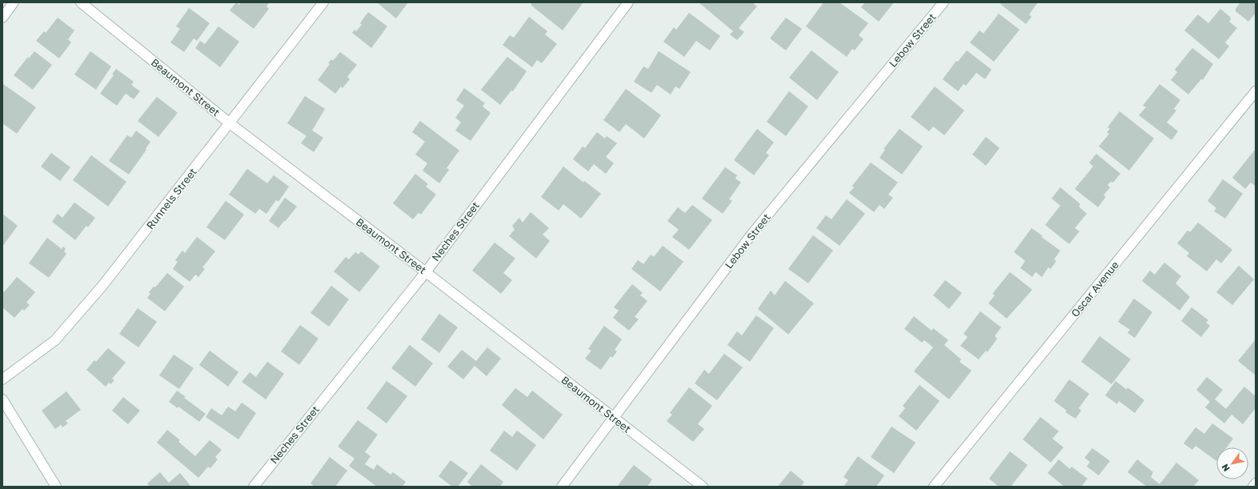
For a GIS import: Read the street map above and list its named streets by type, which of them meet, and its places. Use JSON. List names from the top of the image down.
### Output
{
  "streets": {
    "street": [
      "Lebow Street",
      "Beaumont Street",
      "Runnels Street",
      "Neches Street",
      "Oscar Avenue"
    ]
  },
  "crossings": [
    ["Lebow Street", "Beaumont Street"],
    ["Beaumont Street", "Runnels Street"],
    ["Beaumont Street", "Neches Street"]
  ],
  "north": "bottom left"
}
